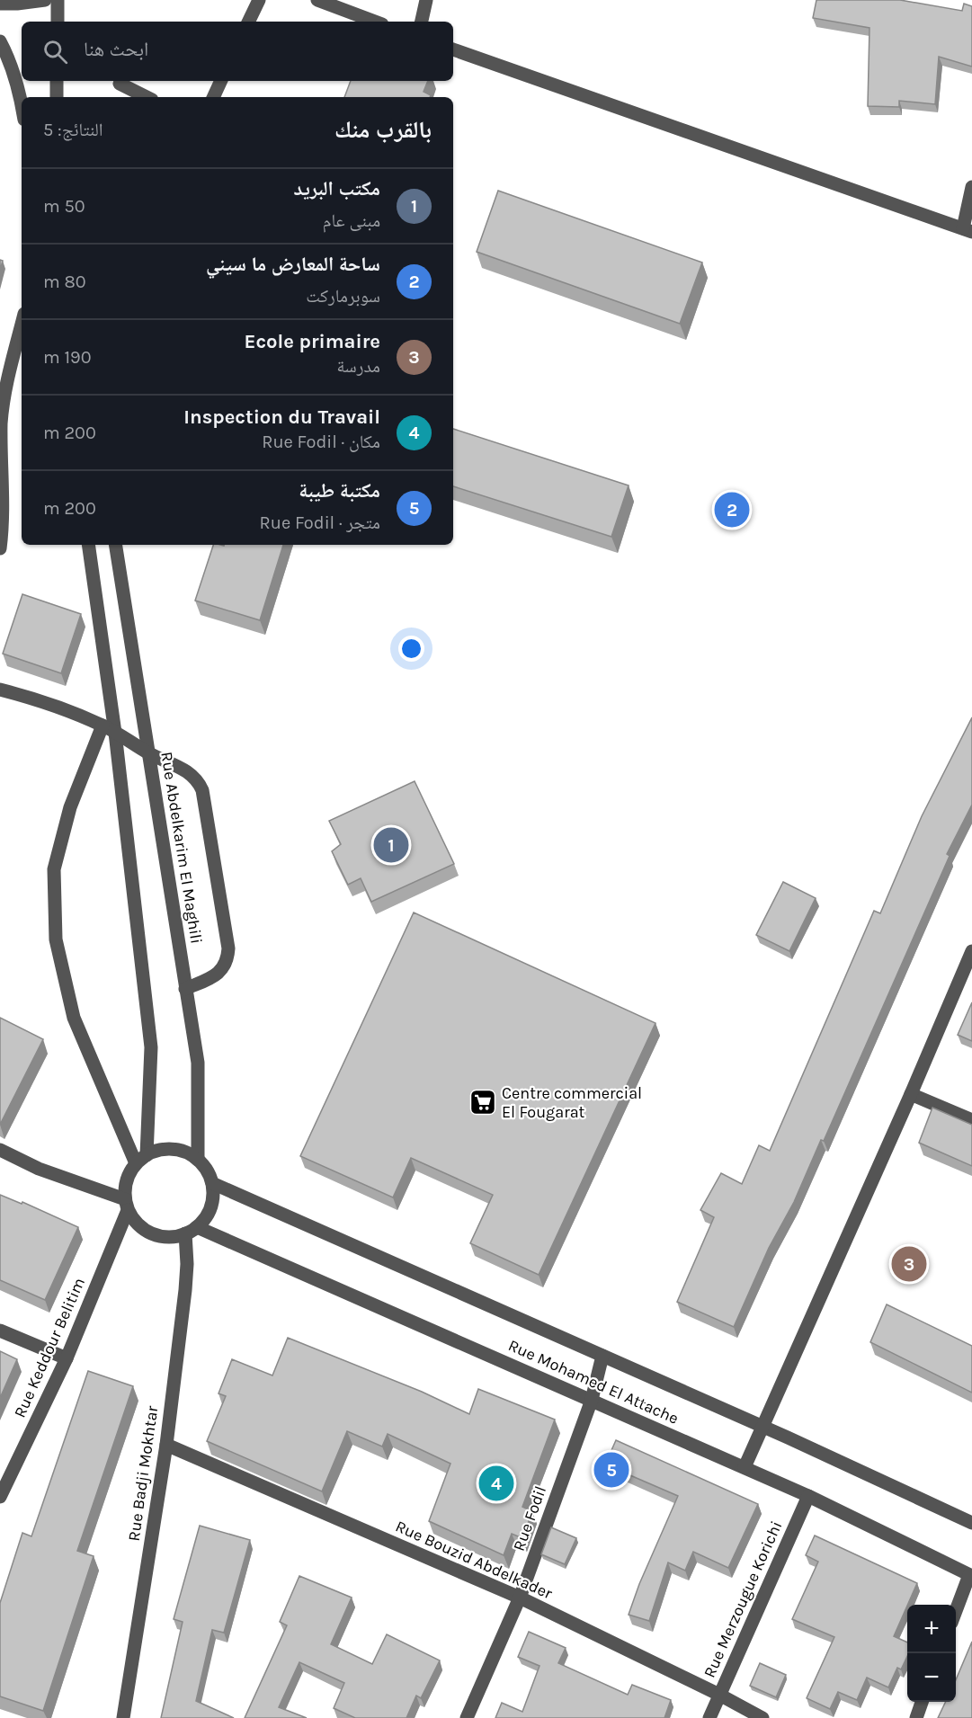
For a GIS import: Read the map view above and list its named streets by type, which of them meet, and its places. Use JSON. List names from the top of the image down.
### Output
{
  "streets": {
    "street": [
      "Rue Abdelkarim El Maghili",
      "Rue Keddour Belitim",
      "Rue Mohamed El Attache",
      "Rue Badji Mokhtar",
      "Rue Fodil",
      "Rue Bouzid Abdelkader",
      "Rue Merzougue Korichi"
    ]
  },
  "crossings": [
    ["Rue Abdelkarim El Maghili", "Rue Keddour Belitim"],
    ["Rue Abdelkarim El Maghili", "Rue Mohamed El Attache"],
    ["Rue Abdelkarim El Maghili", "Rue Badji Mokhtar"],
    ["Rue Keddour Belitim", "Rue Mohamed El Attache"],
    ["Rue Keddour Belitim", "Rue Badji Mokhtar"],
    ["Rue Mohamed El Attache", "Rue Badji Mokhtar"],
    ["Rue Mohamed El Attache", "Rue Fodil"],
    ["Rue Mohamed El Attache", "Rue Merzougue Korichi"],
    ["Rue Badji Mokhtar", "Rue Bouzid Abdelkader"],
    ["Rue Fodil", "Rue Bouzid Abdelkader"],
    ["Rue Bouzid Abdelkader", "Rue Merzougue Korichi"]
  ],
  "places": {
    "supermarket": ["Centre commercial El Fougarat"]
  },
  "page": {
    "search": "ابحث هنا",
    "heading": ["بالقرب منك", "النتائج: 5"],
    "list": [
      {
        "mark": "1",
        "name": "مكتب البريد",
        "note": "مبنى عام",
        "value": "50 m"
      },
      {
        "mark": "2",
        "name": "ساحة المعارض ما سيني",
        "note": "سوبرماركت",
        "value": "80 m"
      },
      {
        "mark": "3",
        "name": "Ecole primaire",
        "note": "مدرسة",
        "value": "190 m"
      },
      {
        "mark": "4",
        "name": "Inspection du Travail",
        "note": "مكان · Rue Fodil",
        "value": "200 m"
      },
      {
        "mark": "5",
        "name": "مكتبة طيبة",
        "note": "متجر · Rue Fodil",
        "value": "200 m"
      }
    ],
    "pins": [
      "2",
      "1",
      "3",
      "5",
      "4"
    ],
    "map_buttons": ["+", "−"]
  }
}
